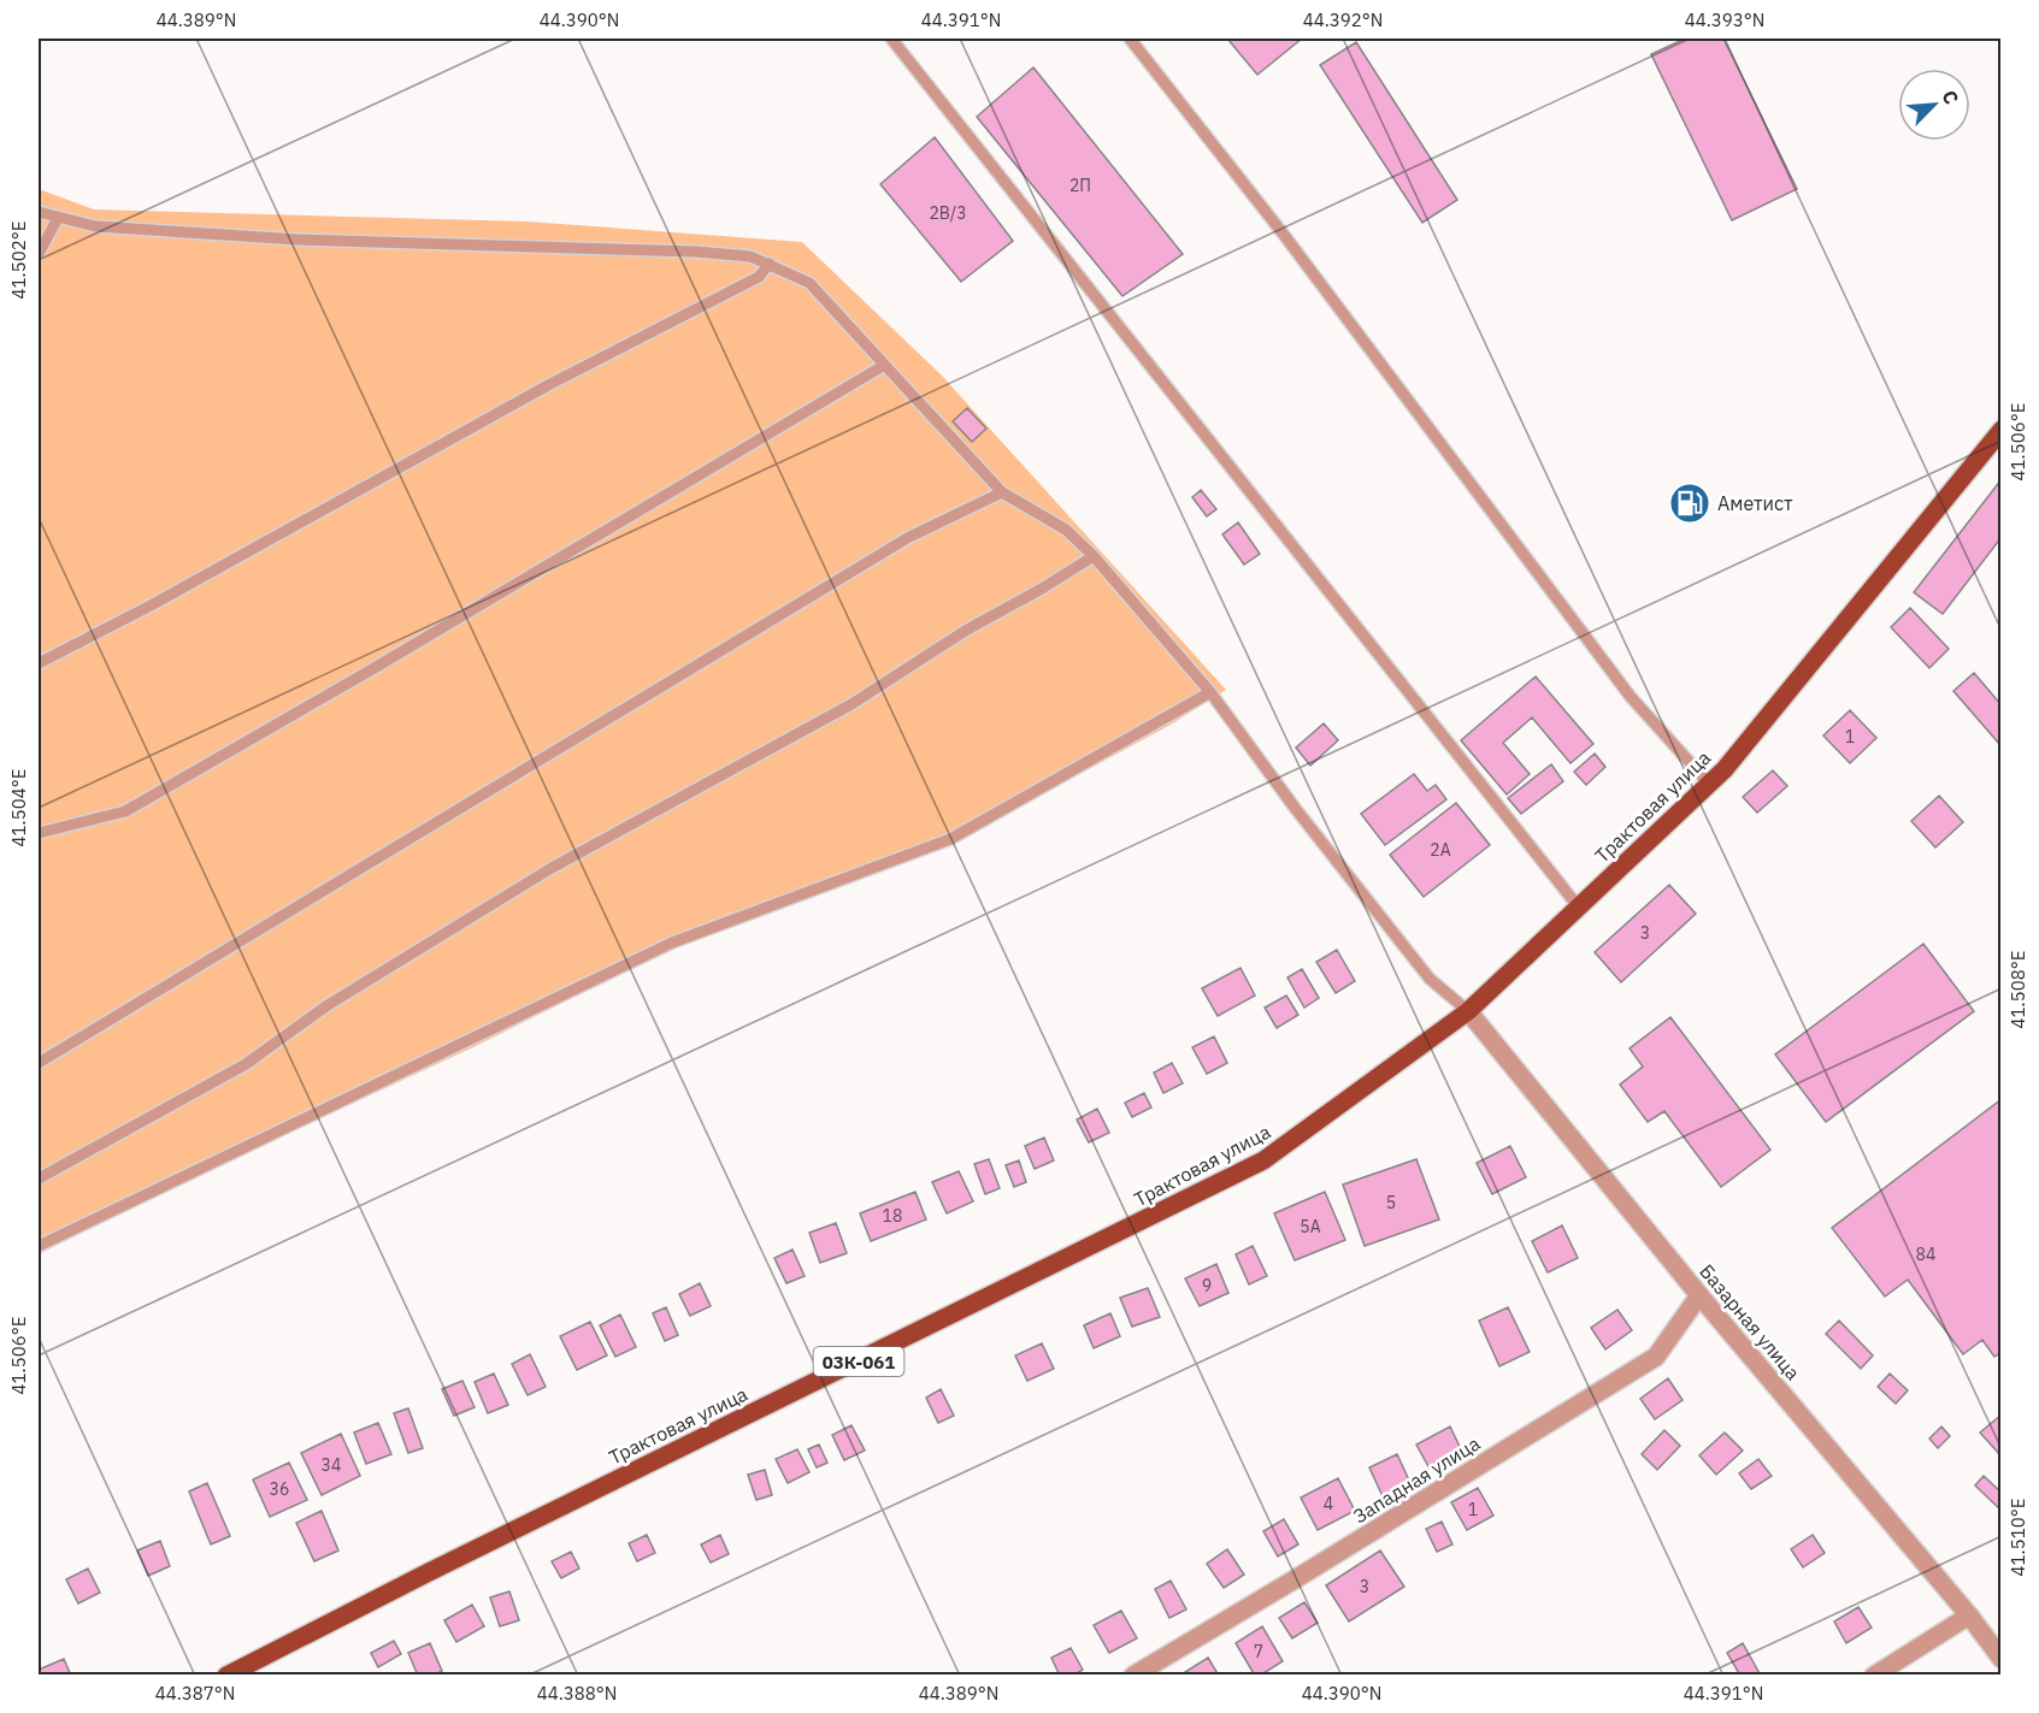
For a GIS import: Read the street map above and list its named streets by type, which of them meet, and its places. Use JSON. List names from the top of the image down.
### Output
{
  "streets": {
    "main road": ["Трактовая улица", "03К-061"],
    "street": ["Базарная улица", "Западная улица"]
  },
  "crossings": [
    ["Трактовая улица", "Базарная улица"],
    ["Базарная улица", "Западная улица"]
  ],
  "places": {
    "fuel station": ["Аметист"]
  },
  "house_numbers": [
    "2П",
    "2В/3",
    "1",
    "2А",
    "3",
    "5",
    "18",
    "5А",
    "84",
    "9",
    "34",
    "36",
    "4",
    "1",
    "3",
    "7"
  ],
  "north": "top right",
  "coordinates": [
    "44.389°N",
    "44.390°N",
    "44.391°N",
    "44.392°N",
    "44.393°N",
    "41.502°E",
    "41.506°E",
    "41.504°E",
    "41.508°E",
    "41.510°E",
    "44.387°N",
    "44.388°N"
  ]
}
